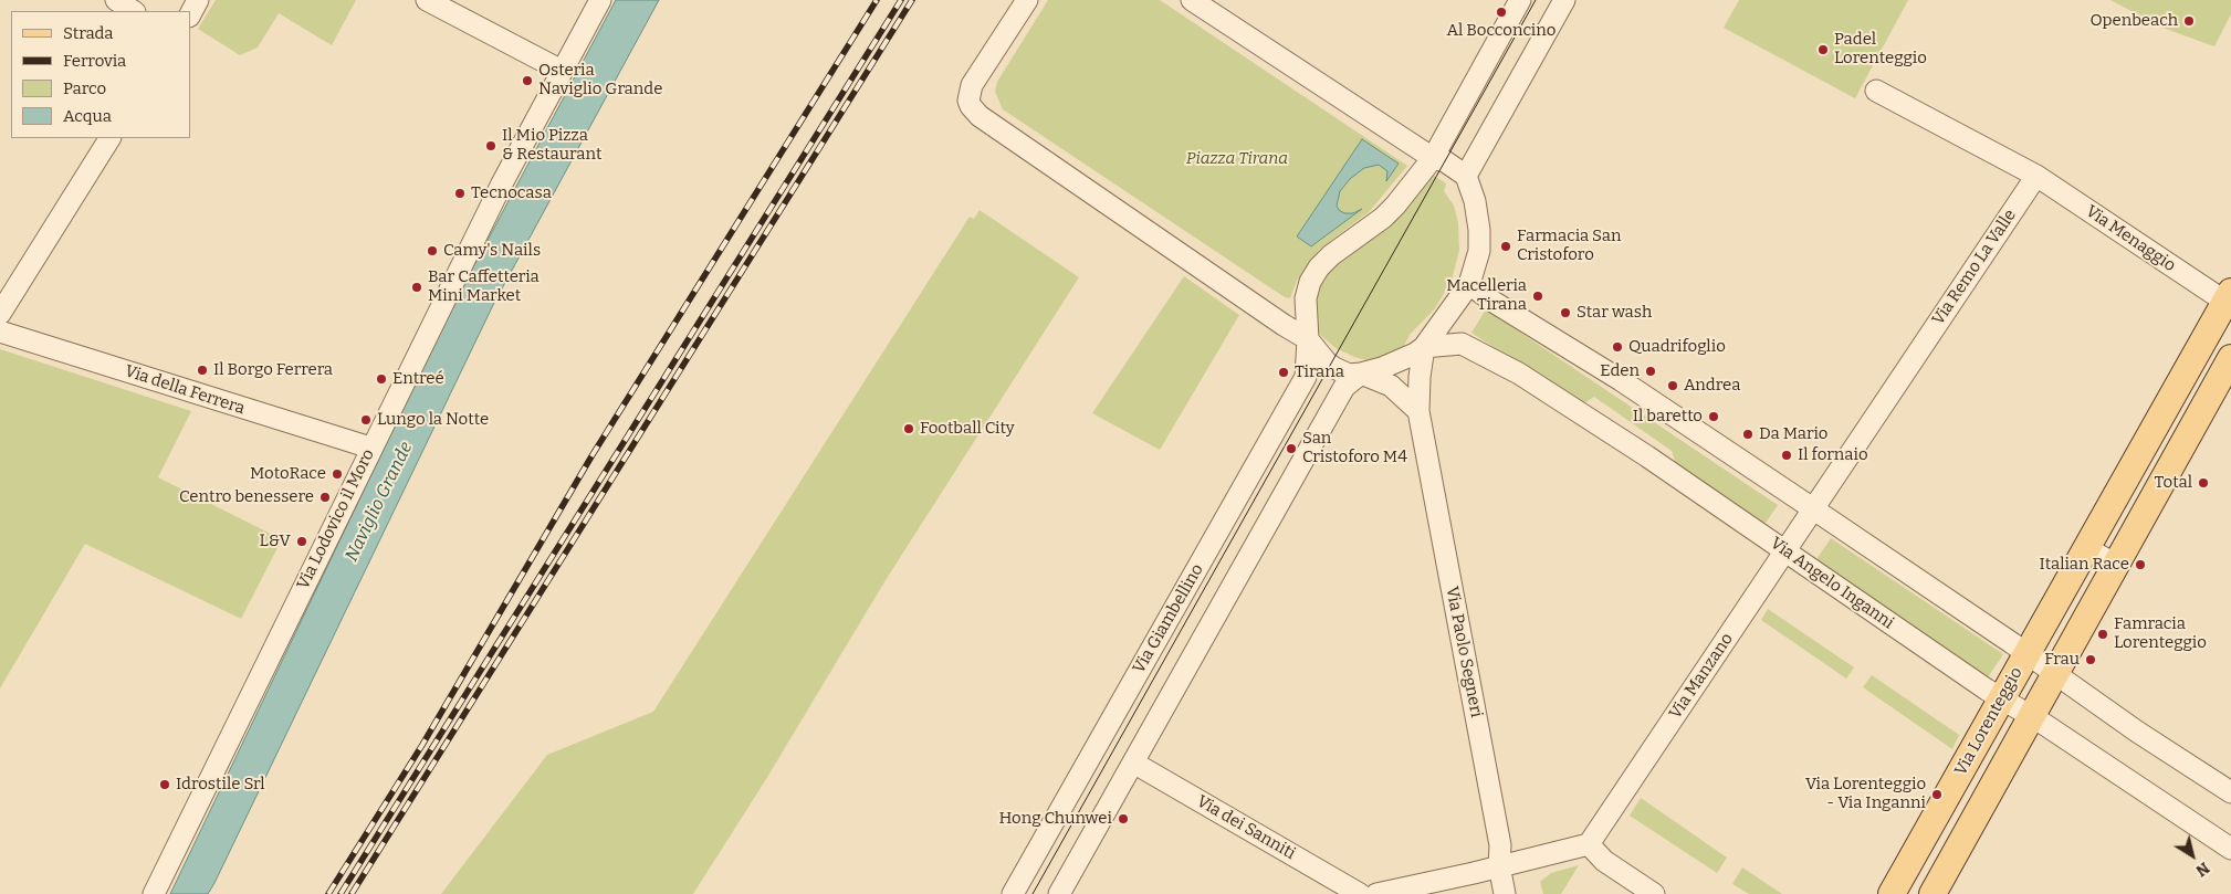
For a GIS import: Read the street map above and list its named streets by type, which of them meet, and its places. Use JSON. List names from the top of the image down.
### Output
{
  "streets": {
    "main road": ["Via Lorenteggio"],
    "street": [
      "Via Menaggio",
      "Via Remo La Valle",
      "Via della Ferrera",
      "Via Lodovico il Moro",
      "Via Angelo Inganni",
      "Via Giambellino",
      "Via Paolo Segneri",
      "Via Manzano",
      "Via dei Sanniti"
    ]
  },
  "crossings": [
    ["Via Menaggio", "Via Remo La Valle"],
    ["Via Menaggio", "Via Lorenteggio"],
    ["Via Remo La Valle", "Via Manzano"],
    ["Via della Ferrera", "Via Lodovico il Moro"],
    ["Via Angelo Inganni", "Via Paolo Segneri"],
    ["Via Angelo Inganni", "Via Manzano"],
    ["Via Angelo Inganni", "Via Lorenteggio"]
  ],
  "water": ["Naviglio Grande"],
  "parks": ["Piazza Tirana"],
  "places": [
    "Al Bocconcino",
    "Openbeach",
    "Padel Lorenteggio",
    "Osteria Naviglio Grande",
    "Il Mio Pizza & Restaurant",
    "Tecnocasa",
    "Farmacia San Cristoforo",
    "Camy's Nails",
    "Bar Caffetteria Mini Market",
    "Macelleria Tirana",
    "Star wash",
    "Quadrifoglio",
    "Il Borgo Ferrera",
    "Eden",
    "Tirana",
    "Entreé",
    "Andrea",
    "Il baretto",
    "Lungo la Notte",
    "Football City",
    "Da Mario",
    "San Cristoforo M4",
    "Il fornaio",
    "MotoRace",
    "Total",
    "Centro benessere",
    "L&V",
    "Italian Race",
    "Famracia Lorenteggio",
    "Frau",
    "Idrostile Srl",
    "Via Lorenteggio - Via Inganni",
    "Hong Chunwei"
  ],
  "legend": [
    "Strada",
    "Ferrovia",
    "Parco",
    "Acqua"
  ],
  "north": "bottom right"
}
